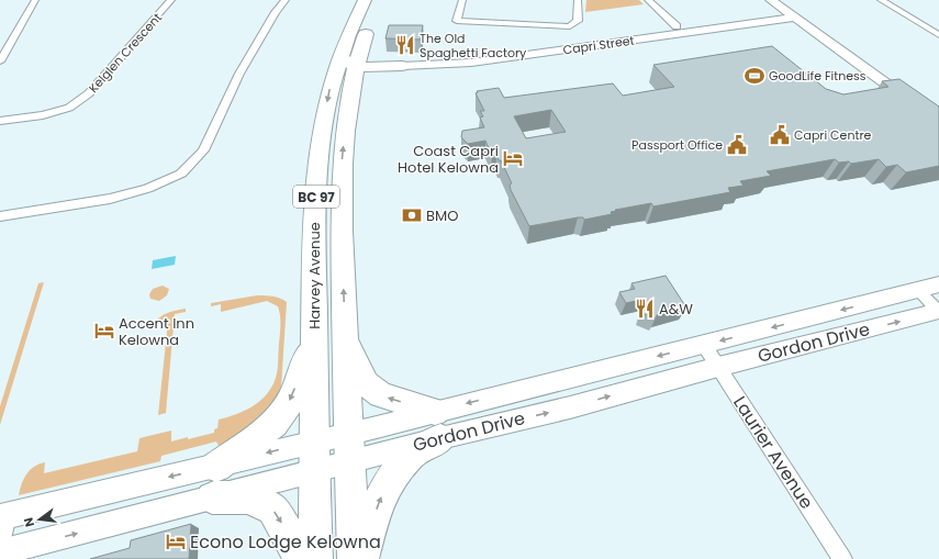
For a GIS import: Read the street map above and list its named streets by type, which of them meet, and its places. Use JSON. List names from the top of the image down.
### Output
{
  "streets": {
    "highway": ["BC 97", "Harvey Avenue"],
    "main road": ["Capri Street", "Gordon Drive"],
    "street": ["Kelglen Crescent", "Laurier Avenue"]
  },
  "crossings": [
    ["Harvey Avenue", "Gordon Drive"],
    ["Gordon Drive", "Laurier Avenue"]
  ],
  "places": {
    "restaurant": ["The Old Spaghetti Factory", "A&W"],
    "sports": ["GoodLife Fitness"],
    "public building": ["Capri Centre", "Passport Office"],
    "hotel": ["Coast Capri Hotel Kelowna", "Accent Inn Kelowna", "Econo Lodge Kelowna"],
    "bank": ["BMO"]
  },
  "north": "left"
}
